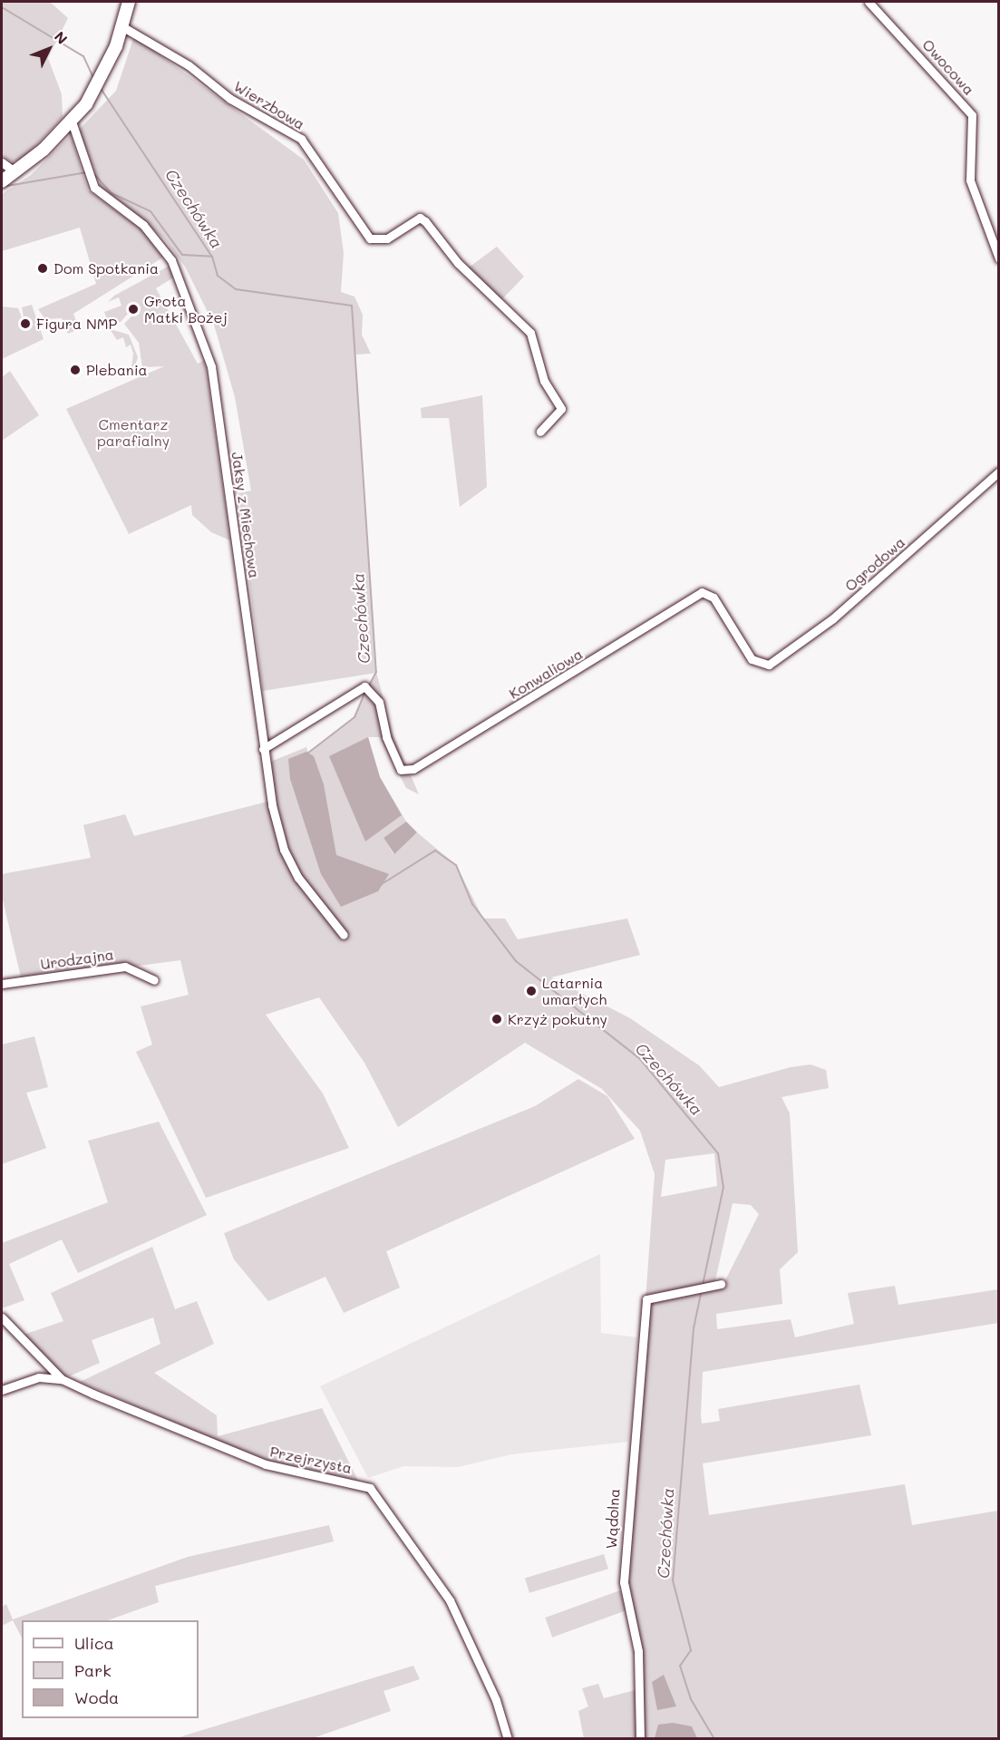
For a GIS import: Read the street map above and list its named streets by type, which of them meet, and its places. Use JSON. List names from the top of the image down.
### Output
{
  "streets": {
    "street": [
      "Owocowa",
      "Wierzbowa",
      "Jaksy z Miechowa",
      "Ogrodowa",
      "Konwaliowa",
      "Urodzajna",
      "Przejrzysta",
      "Wądolna"
    ]
  },
  "crossings": [
    ["Jaksy z Miechowa", "Konwaliowa"],
    ["Ogrodowa", "Konwaliowa"]
  ],
  "water": ["Czechówka"],
  "parks": ["Cmentarz parafialny"],
  "places": [
    "Dom Spotkania",
    "Grota Matki Bożej",
    "Figura NMP",
    "Plebania",
    "Latarnia umarłych",
    "Krzyż pokutny"
  ],
  "legend": ["Ulica", "Park", "Woda"],
  "north": "top right"
}
